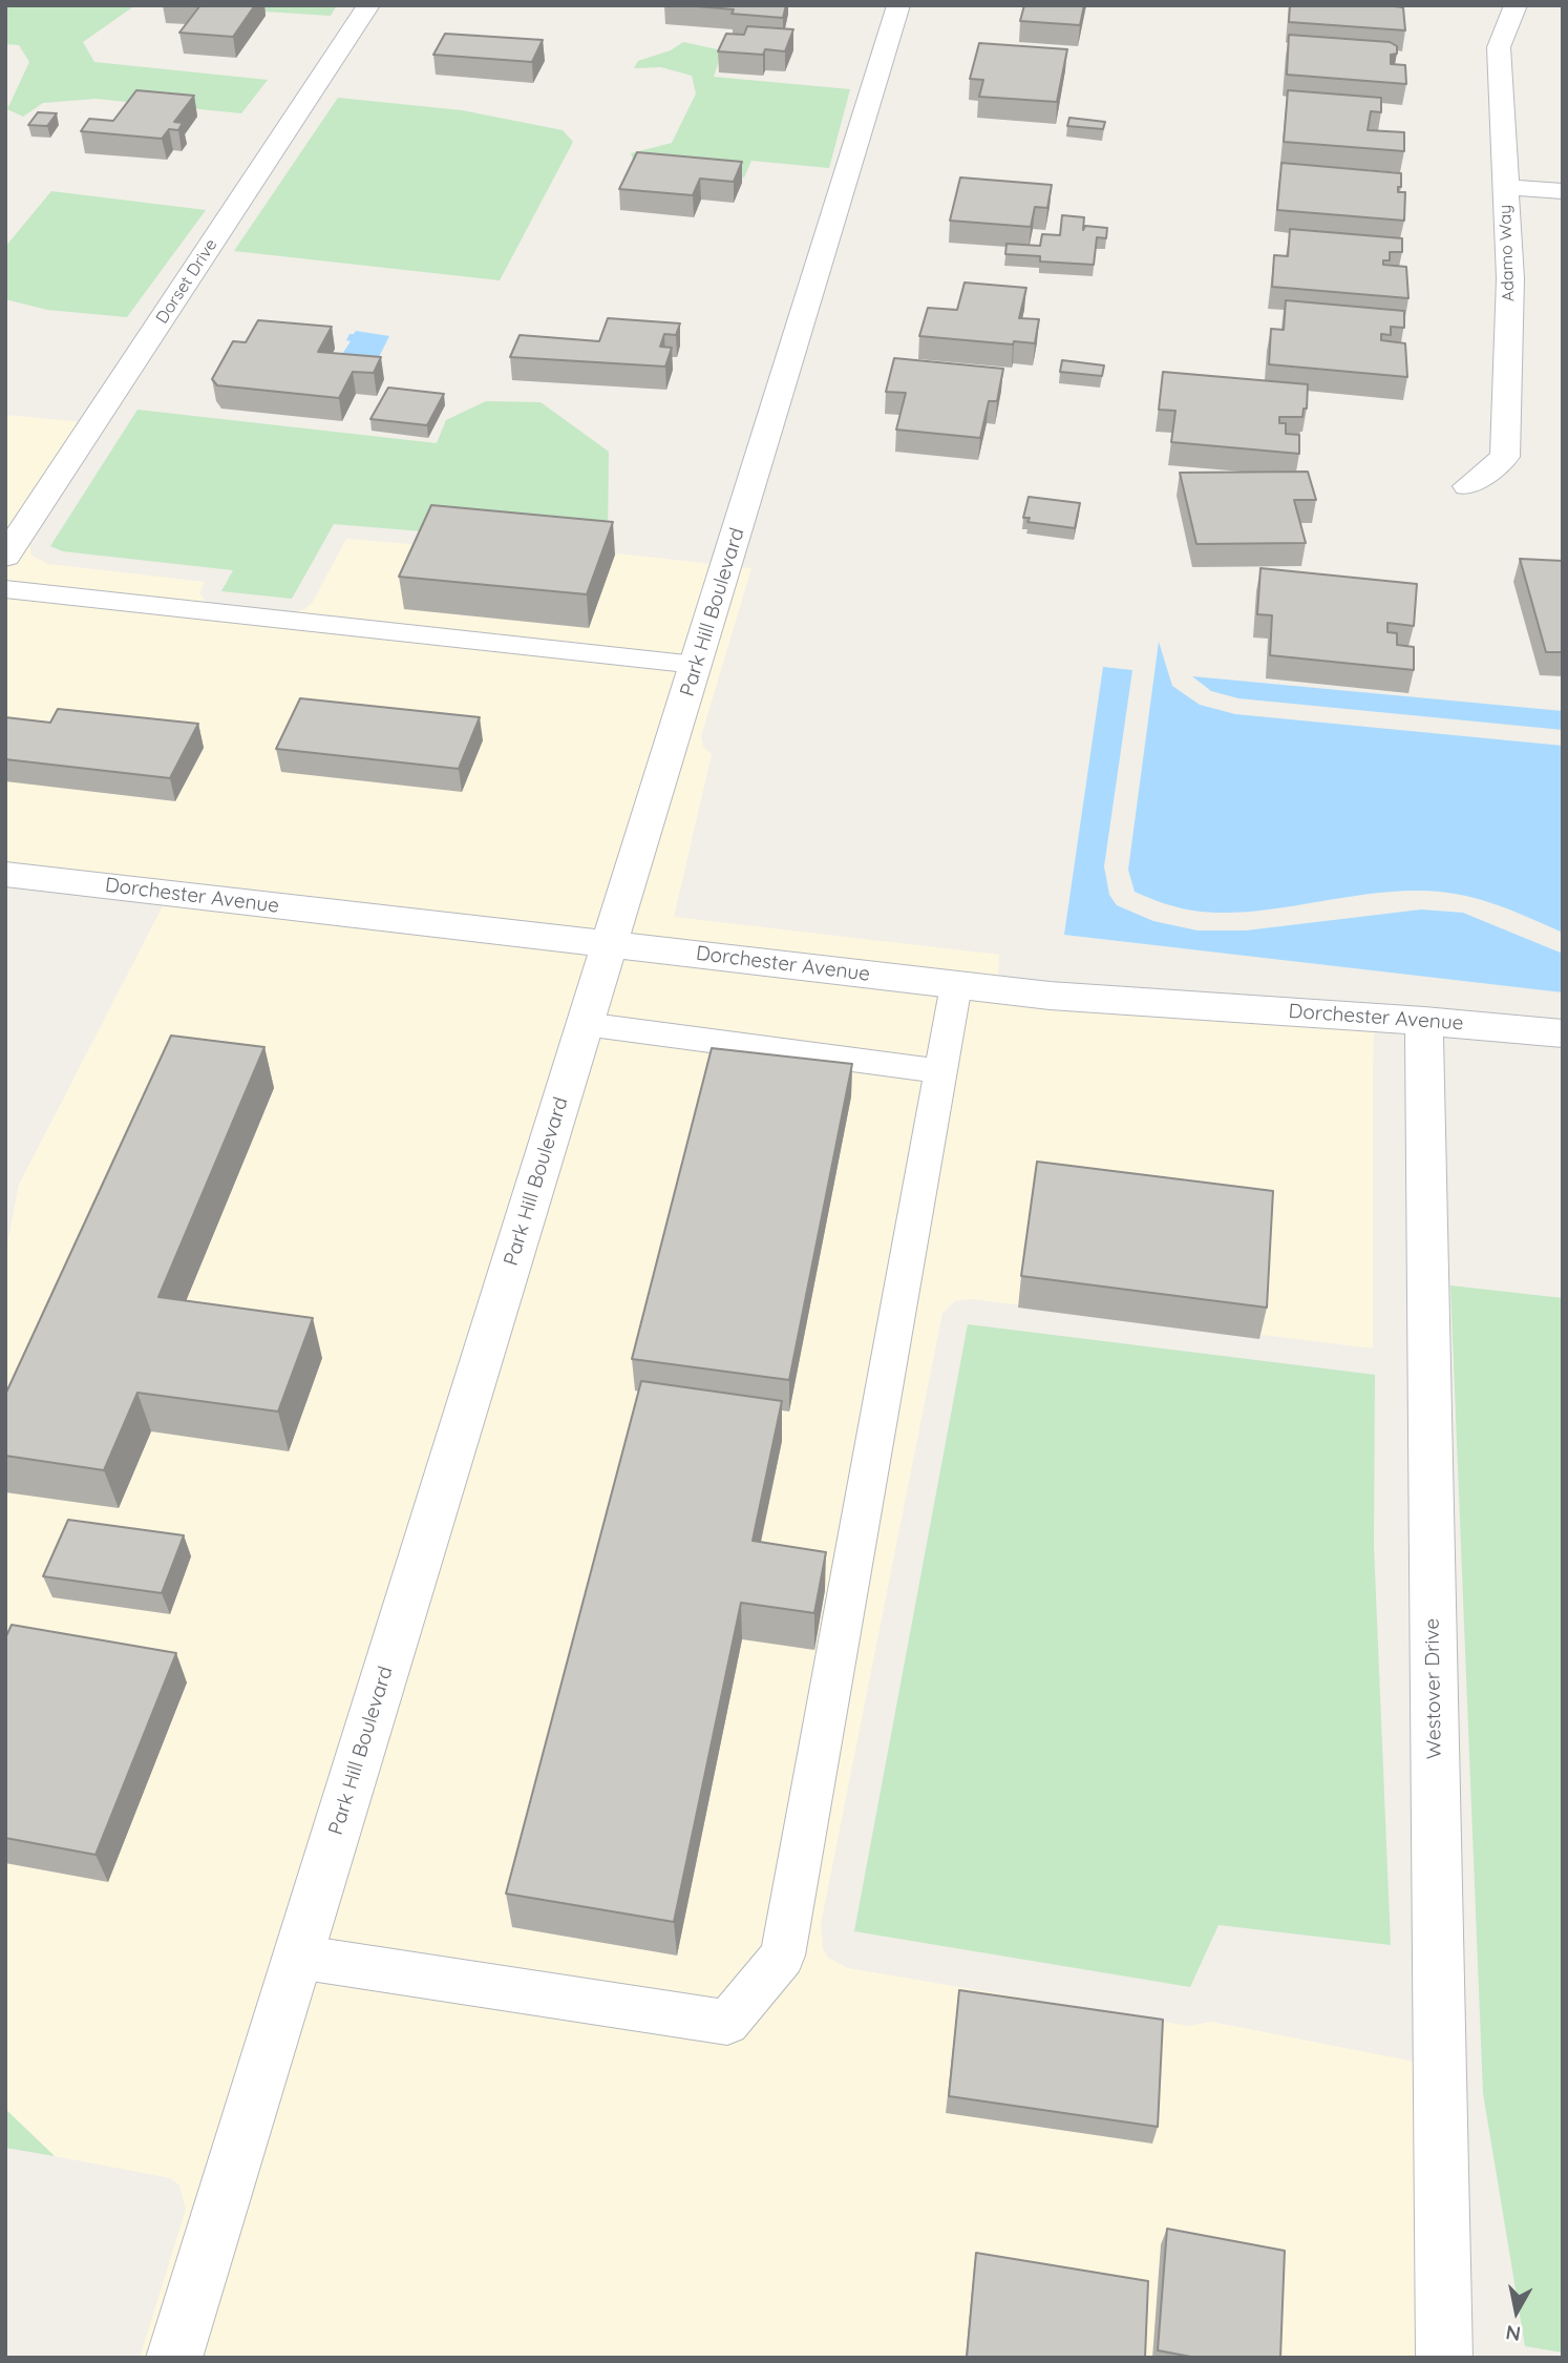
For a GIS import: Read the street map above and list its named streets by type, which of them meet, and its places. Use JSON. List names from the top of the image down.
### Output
{
  "streets": {
    "street": [
      "Adamo Way",
      "Dorset Drive",
      "Park Hill Boulevard",
      "Dorchester Avenue",
      "Westover Drive"
    ]
  },
  "crossings": [
    ["Park Hill Boulevard", "Dorchester Avenue"],
    ["Dorchester Avenue", "Westover Drive"]
  ],
  "north": "bottom"
}
